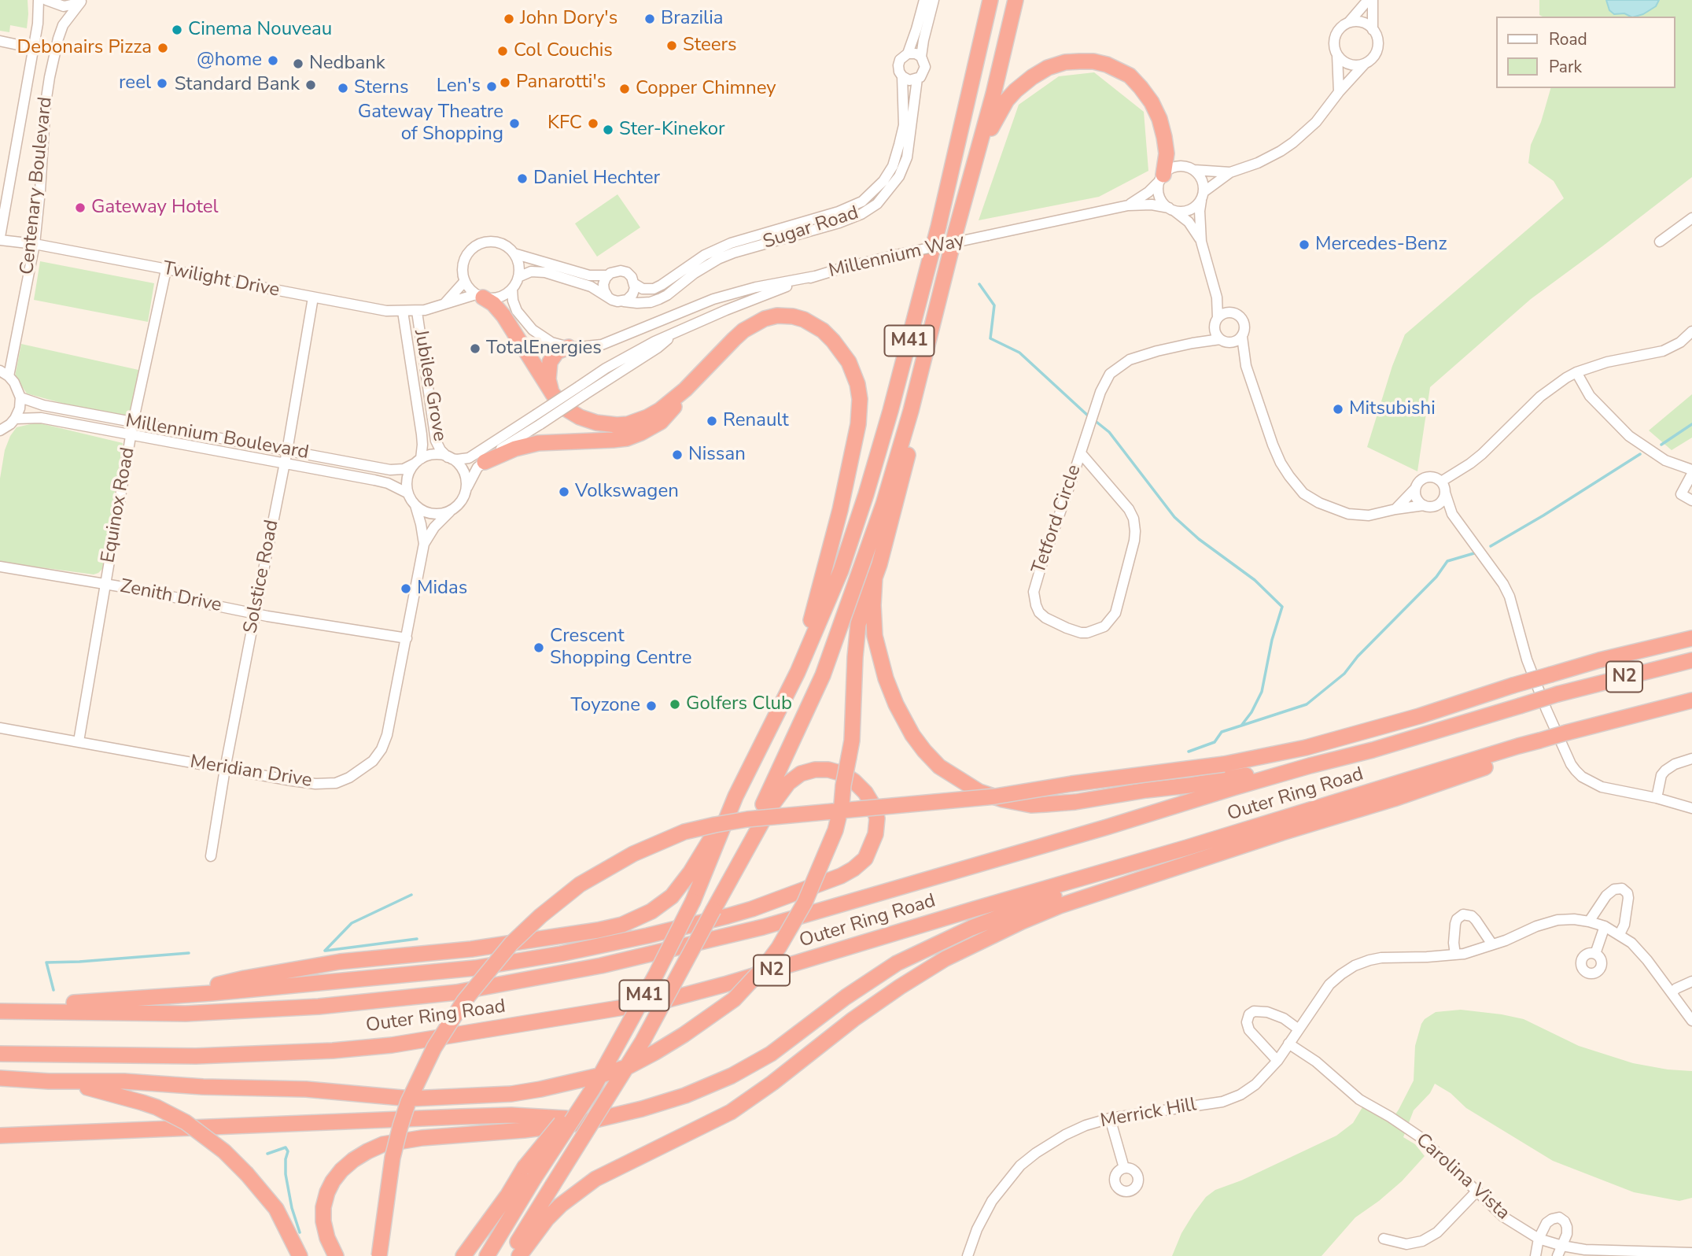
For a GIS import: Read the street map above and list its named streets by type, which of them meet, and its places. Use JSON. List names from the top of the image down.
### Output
{
  "streets": {
    "highway": ["M41", "N2", "Outer Ring Road"],
    "street": [
      "Centenary Boulevard",
      "Sugar Road",
      "Millennium Way",
      "Twilight Drive",
      "Jubilee Grove",
      "Millennium Boulevard",
      "Equinox Road",
      "Tetford Circle",
      "Solstice Road",
      "Zenith Drive",
      "Meridian Drive",
      "Merrick Hill",
      "Carolina Vista"
    ]
  },
  "crossings": [
    ["Centenary Boulevard", "Twilight Drive"],
    ["Millennium Way", "Jubilee Grove"],
    ["Millennium Way", "Millennium Boulevard"],
    ["Millennium Way", "Meridian Drive"],
    ["Twilight Drive", "Jubilee Grove"],
    ["Twilight Drive", "Equinox Road"],
    ["Twilight Drive", "Solstice Road"],
    ["Jubilee Grove", "Millennium Boulevard"],
    ["Jubilee Grove", "Meridian Drive"],
    ["Millennium Boulevard", "Equinox Road"],
    ["Millennium Boulevard", "Solstice Road"],
    ["Millennium Boulevard", "Meridian Drive"],
    ["Equinox Road", "Zenith Drive"],
    ["Equinox Road", "Meridian Drive"],
    ["Solstice Road", "Zenith Drive"],
    ["Solstice Road", "Meridian Drive"],
    ["Zenith Drive", "Meridian Drive"],
    ["Merrick Hill", "Carolina Vista"]
  ],
  "places": [
    "John Dory's",
    "Brazilia",
    "Cinema Nouveau",
    "Steers",
    "Debonairs Pizza",
    "Col Couchis",
    "@home",
    "Nedbank",
    "Panarotti's",
    "reel",
    "Standard Bank",
    "Len's",
    "Sterns",
    "Copper Chimney",
    "Gateway Theatre of Shopping",
    "KFC",
    "Ster-Kinekor",
    "Daniel Hechter",
    "Gateway Hotel",
    "Mercedes-Benz",
    "TotalEnergies",
    "Mitsubishi",
    "Renault",
    "Nissan",
    "Volkswagen",
    "Midas",
    "Crescent Shopping Centre",
    "Golfers Club",
    "Toyzone"
  ],
  "legend": ["Road", "Park"]
}
